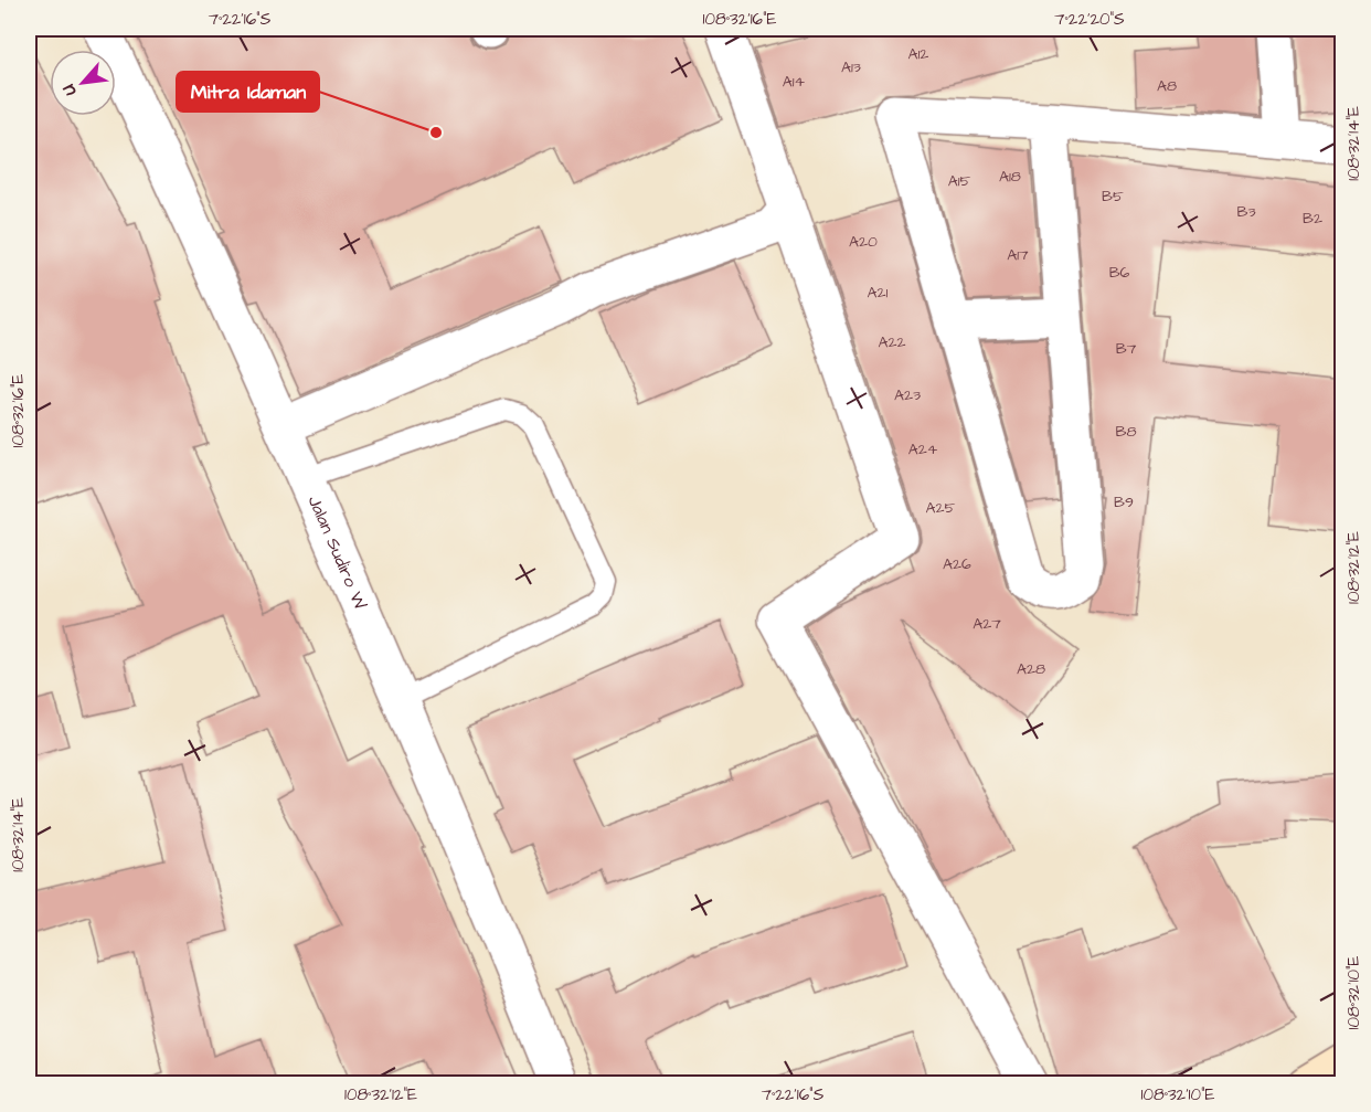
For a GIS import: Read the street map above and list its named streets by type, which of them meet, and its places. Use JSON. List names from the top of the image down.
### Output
{
  "streets": {
    "street": ["Jalan Sudiro W"]
  },
  "places": ["Mitra Idaman"],
  "house_numbers": [
    "A12",
    "A13",
    "A14",
    "A8",
    "A18",
    "A15",
    "B5",
    "B3",
    "B2",
    "A20",
    "A17",
    "B6",
    "A21",
    "A22",
    "B7",
    "A23",
    "B8",
    "A24",
    "B9",
    "A25",
    "A26",
    "A27",
    "A28"
  ],
  "north": "bottom left",
  "coordinates": [
    "7°22'16\"S",
    "108°32'16\"E",
    "7°22'20\"S",
    "108°32'14\"E",
    "108°32'12\"E",
    "108°32'10\"E"
  ]
}
